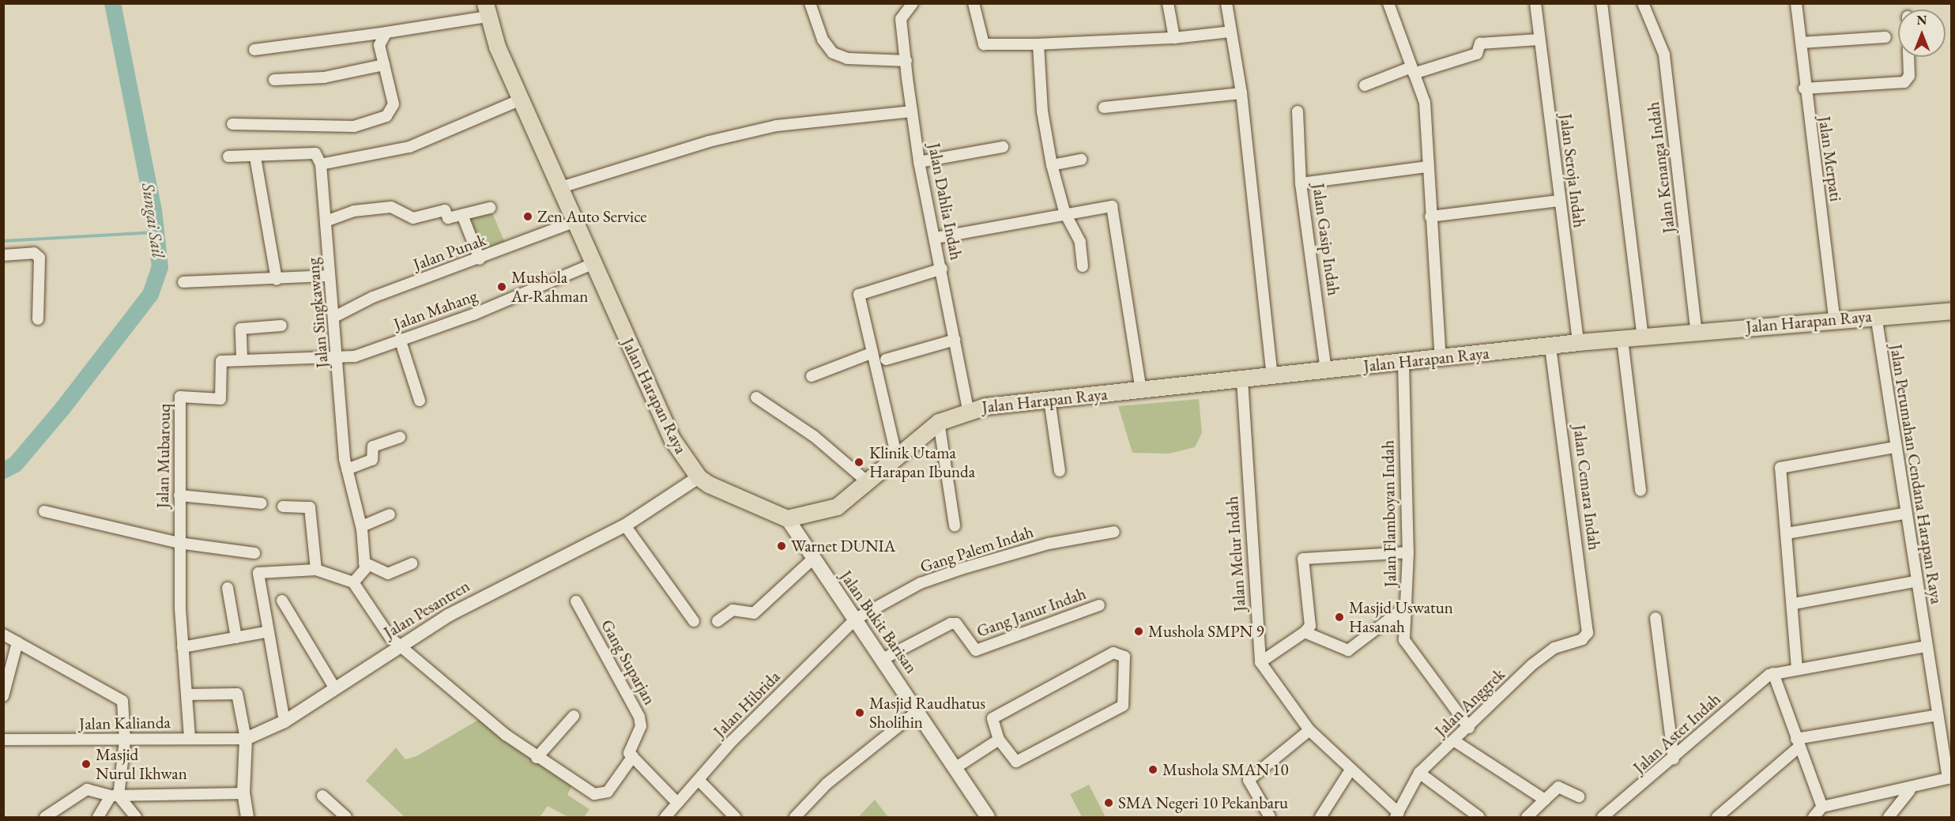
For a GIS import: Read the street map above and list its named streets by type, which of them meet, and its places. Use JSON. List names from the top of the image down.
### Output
{
  "streets": {
    "main road": ["Jalan Harapan Raya", "Jalan Bukit Barisan"],
    "street": [
      "Jalan Merpati",
      "Jalan Kenanga Indah",
      "Jalan Seroja Indah",
      "Jalan Dahlia Indah",
      "Jalan Gasip Indah",
      "Jalan Punak",
      "Jalan Mahang",
      "Jalan Singkawang",
      "Jalan Mubarouq",
      "Jalan Perumahan Cendana Harapan Raya",
      "Jalan Cemara Indah",
      "Jalan Flamboyan Indah",
      "Gang Palem Indah",
      "Jalan Melur Indah",
      "Jalan Pesantren",
      "Gang Janur Indah",
      "Gang Suparjan",
      "Jalan Anggrek",
      "Jalan Hibrida",
      "Jalan Kalianda",
      "Jalan Aster Indah"
    ]
  },
  "crossings": [
    ["Jalan Merpati", "Jalan Harapan Raya"],
    ["Jalan Kenanga Indah", "Jalan Harapan Raya"],
    ["Jalan Seroja Indah", "Jalan Harapan Raya"],
    ["Jalan Dahlia Indah", "Jalan Harapan Raya"],
    ["Jalan Gasip Indah", "Jalan Harapan Raya"],
    ["Jalan Punak", "Jalan Singkawang"],
    ["Jalan Punak", "Jalan Harapan Raya"],
    ["Jalan Mahang", "Jalan Singkawang"],
    ["Jalan Mahang", "Jalan Harapan Raya"],
    ["Jalan Mahang", "Jalan Mubarouq"],
    ["Jalan Singkawang", "Jalan Mubarouq"],
    ["Jalan Harapan Raya", "Jalan Perumahan Cendana Harapan Raya"],
    ["Jalan Harapan Raya", "Jalan Cemara Indah"],
    ["Jalan Harapan Raya", "Jalan Flamboyan Indah"],
    ["Jalan Harapan Raya", "Jalan Melur Indah"],
    ["Jalan Harapan Raya", "Jalan Pesantren"],
    ["Jalan Harapan Raya", "Jalan Bukit Barisan"],
    ["Jalan Mubarouq", "Jalan Kalianda"],
    ["Jalan Cemara Indah", "Jalan Anggrek"],
    ["Jalan Flamboyan Indah", "Jalan Anggrek"],
    ["Gang Palem Indah", "Jalan Bukit Barisan"],
    ["Gang Palem Indah", "Jalan Hibrida"],
    ["Jalan Pesantren", "Jalan Kalianda"],
    ["Gang Janur Indah", "Jalan Bukit Barisan"],
    ["Jalan Bukit Barisan", "Jalan Hibrida"]
  ],
  "water": ["Sungai Sail"],
  "places": [
    "Zen Auto Service",
    "Mushola Ar-Rahman",
    "Klinik Utama Harapan Ibunda",
    "Warnet DUNIA",
    "Masjid Uswatun Hasanah",
    "Mushola SMPN 9",
    "Masjid Raudhatus Sholihin",
    "Masjid Nurul Ikhwan",
    "Mushola SMAN 10",
    "SMA Negeri 10 Pekanbaru"
  ],
  "north": "top"
}
